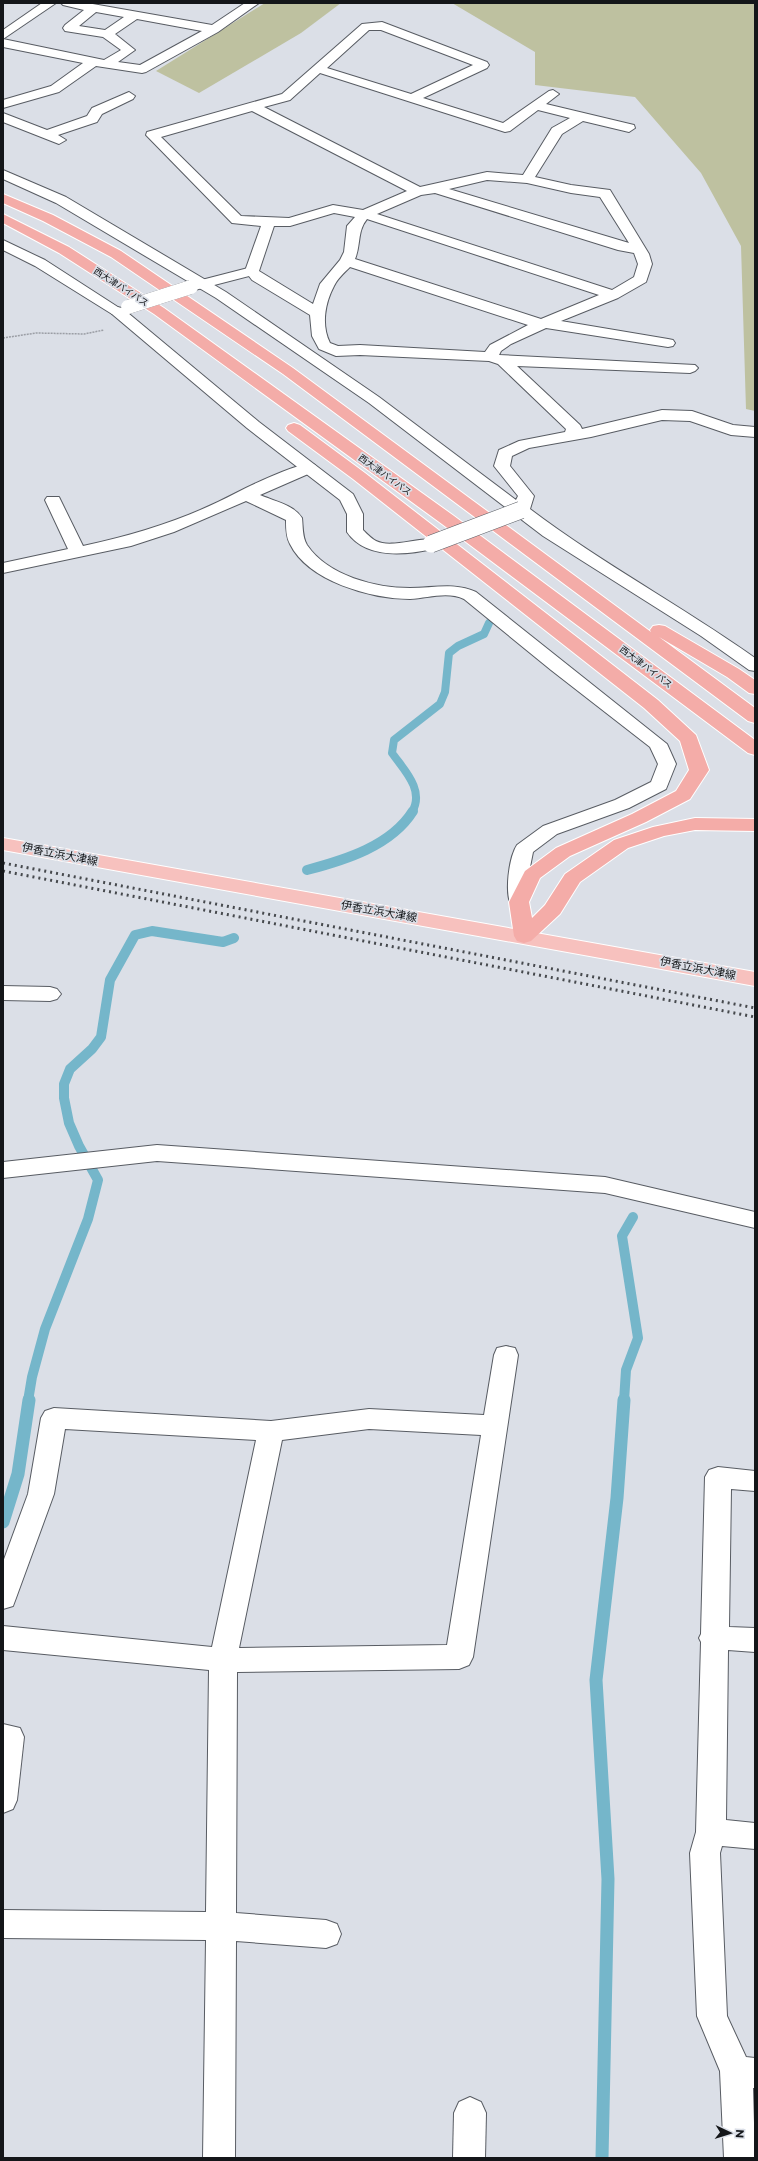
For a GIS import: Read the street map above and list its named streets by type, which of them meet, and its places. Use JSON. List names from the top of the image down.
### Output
{
  "streets": {
    "highway": ["西大津バイパス"],
    "main road": ["伊香立浜大津線"]
  },
  "north": "right"
}
